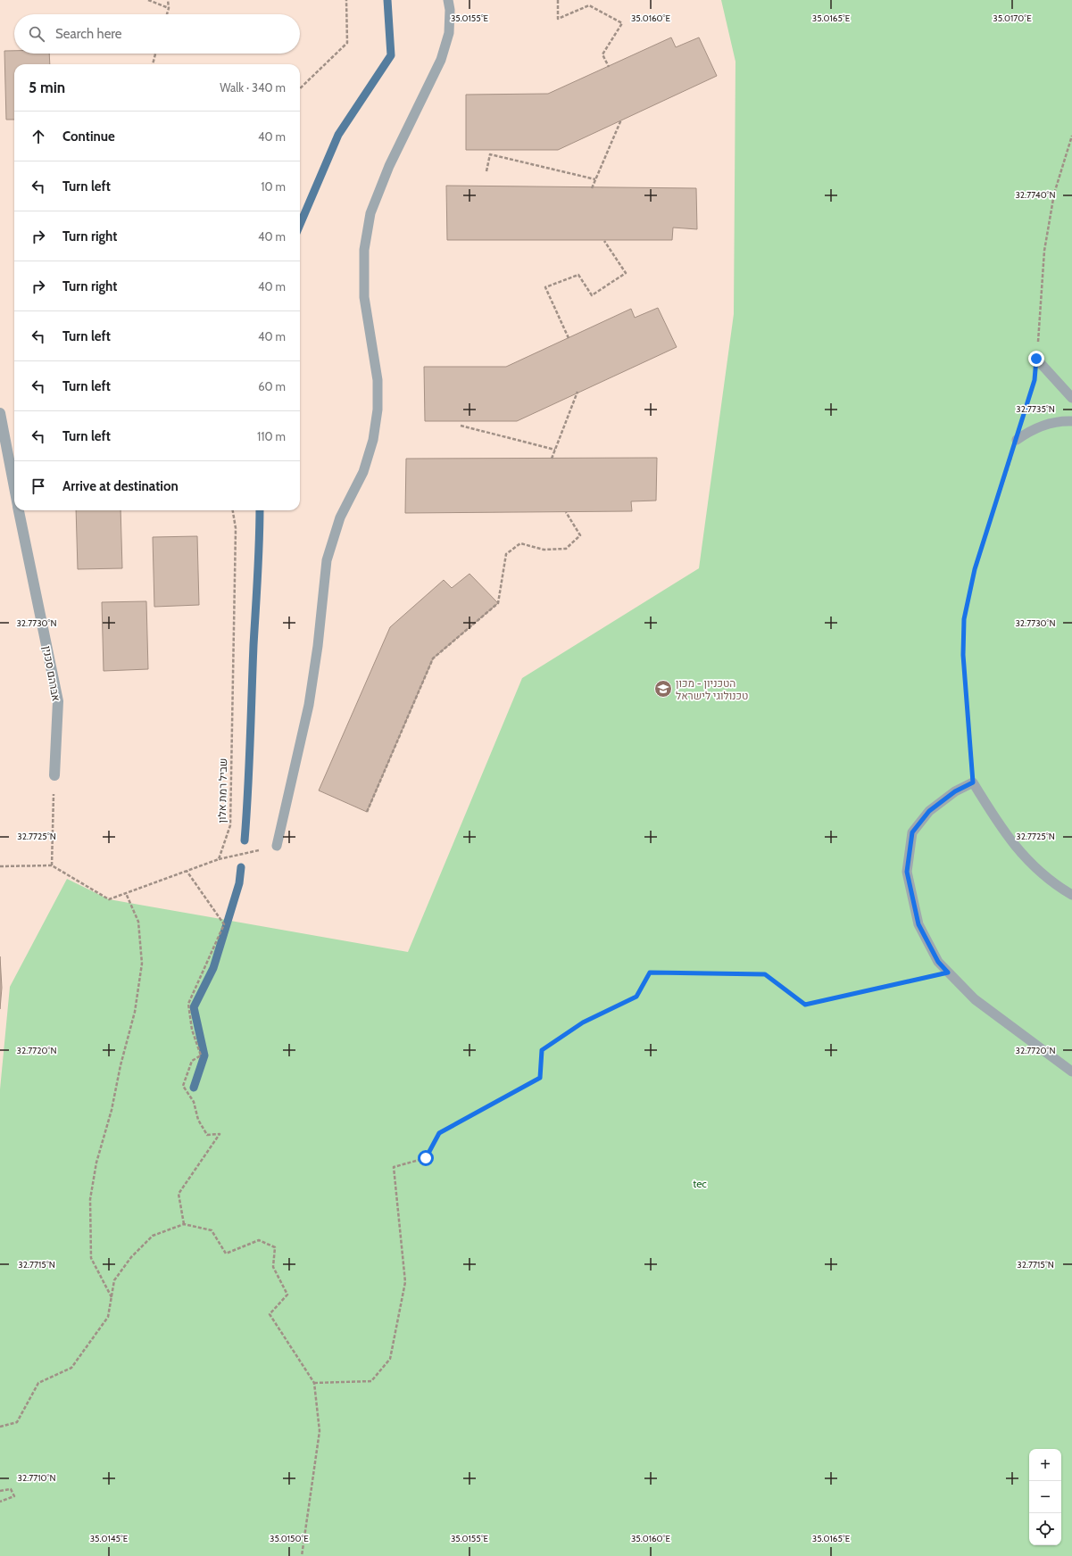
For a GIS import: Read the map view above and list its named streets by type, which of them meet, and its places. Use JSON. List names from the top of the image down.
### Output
{
  "streets": {
    "street": ["אברהם סכנין"],
    "path": ["שביל רמת אלון"]
  },
  "parks": ["tec"],
  "places": {
    "school or university": ["הטכניון - מכון טכנולוגי לישראל"]
  },
  "page": {
    "search": "Search here",
    "heading": ["5 min", "Walk · 340 m"],
    "list": [
      ["Continue", "40 m"],
      ["Turn left", "10 m"],
      ["Turn right", "40 m"],
      ["Turn right", "40 m"],
      ["Turn left", "40 m"],
      ["Turn left", "60 m"],
      ["Turn left", "110 m"],
      "Arrive at destination"
    ],
    "map_buttons": ["+", "−"]
  },
  "coordinates": [
    "35.0155°E",
    "35.0160°E",
    "35.0165°E",
    "35.0170°E",
    "32.7740°N",
    "32.7735°N",
    "32.7730°N",
    "32.7725°N",
    "32.7720°N",
    "32.7715°N",
    "32.7710°N",
    "35.0145°E",
    "35.0150°E"
  ]
}
